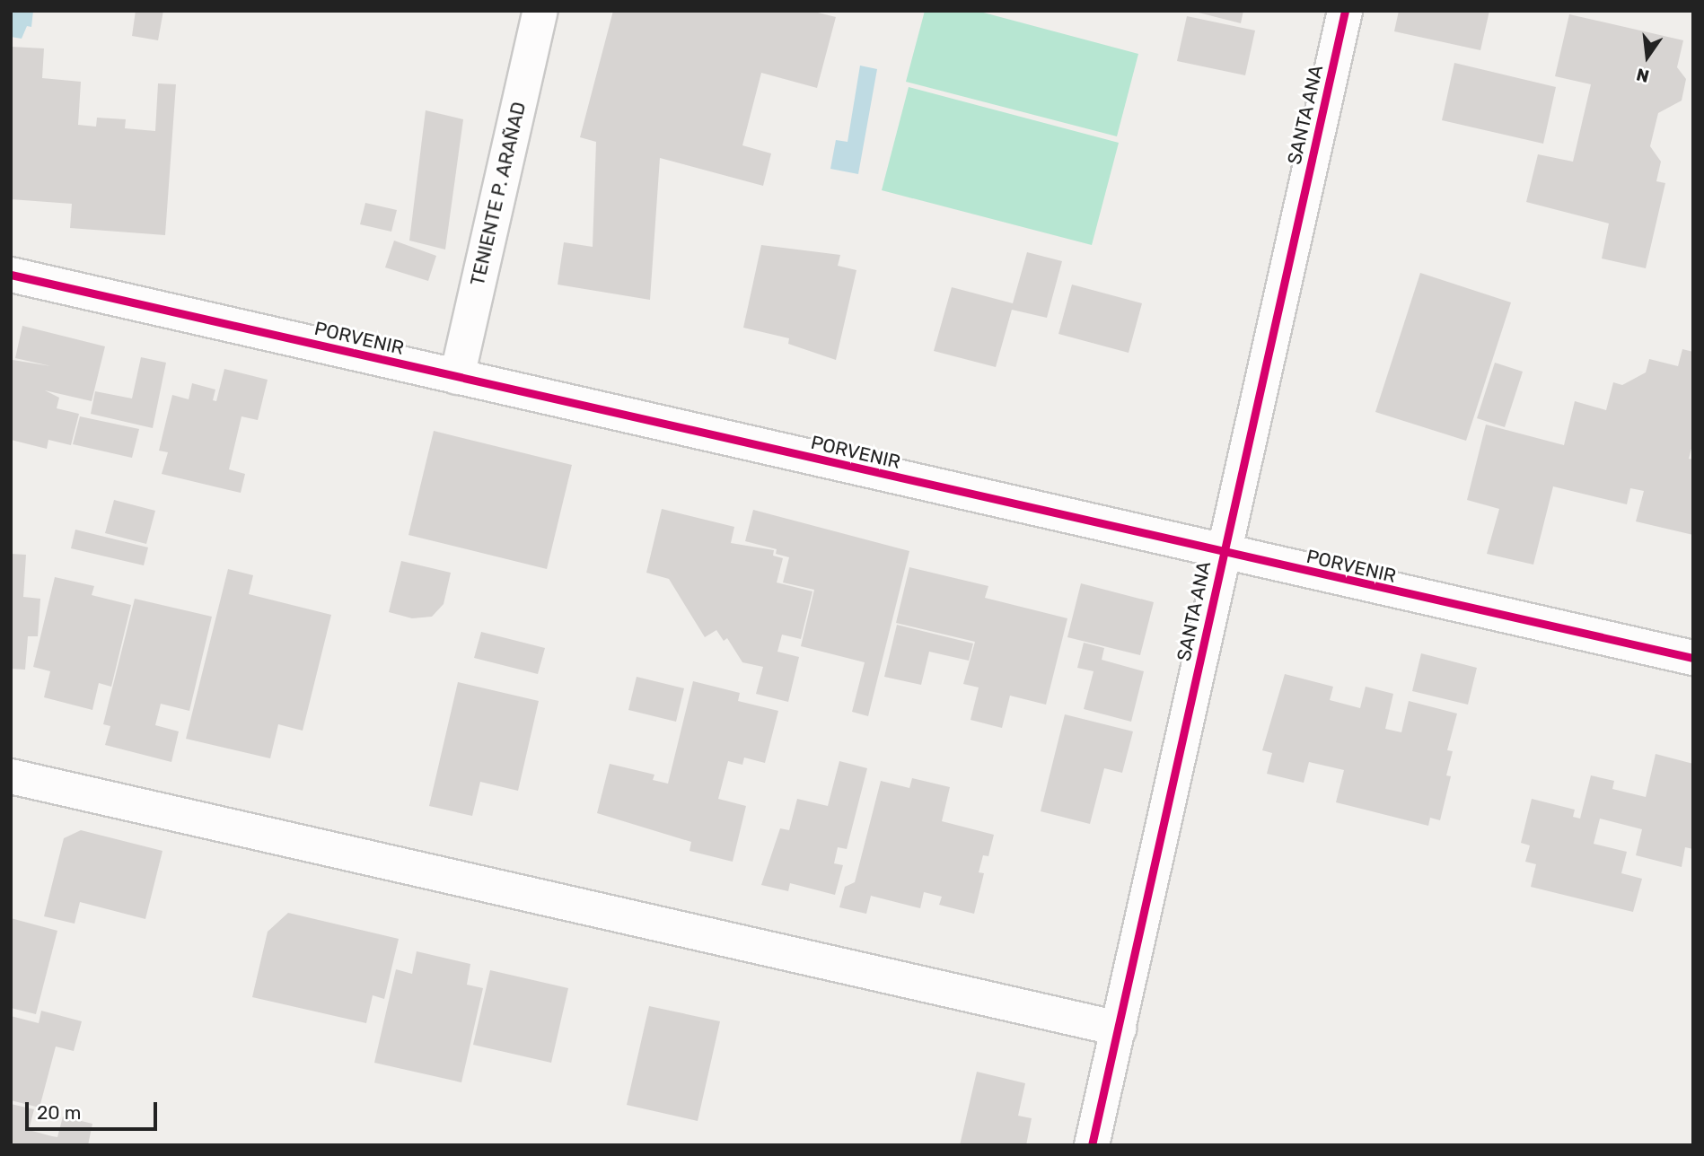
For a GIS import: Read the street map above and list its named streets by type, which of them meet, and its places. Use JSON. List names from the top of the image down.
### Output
{
  "streets": {
    "street": ["SANTA ANA", "TENIENTE P. ARAÑAD", "PORVENIR"]
  },
  "crossings": [
    ["SANTA ANA", "PORVENIR"],
    ["TENIENTE P. ARAÑAD", "PORVENIR"]
  ],
  "scale_bar": "20 m",
  "north": "bottom"
}
